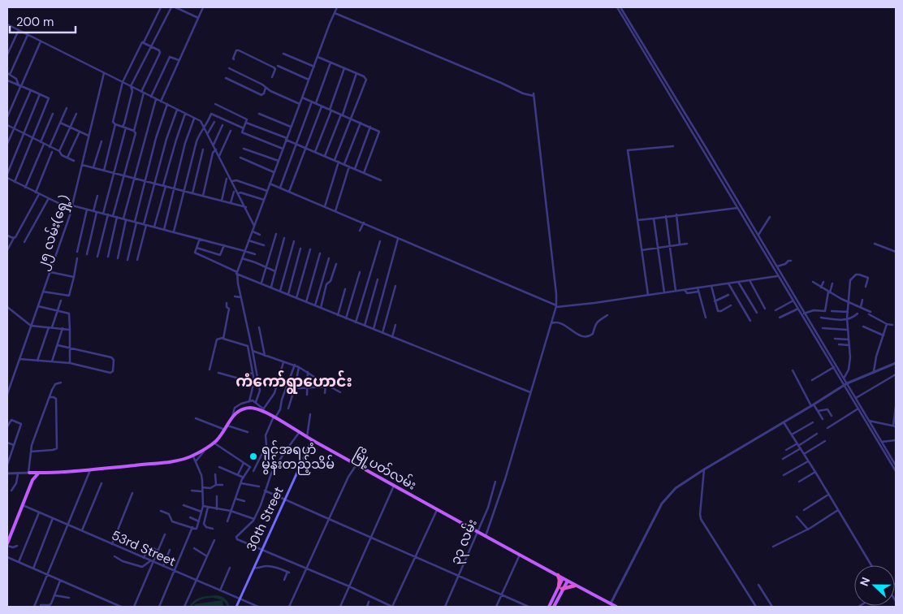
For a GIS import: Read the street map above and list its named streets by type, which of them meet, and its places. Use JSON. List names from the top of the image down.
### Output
{
  "streets": {
    "main road": ["မြို့ပတ်လမ်း", "30th Street"],
    "street": ["၂၅ လမ်း(ရှေ့)", "၃၃ လမ်း", "53rd Street"]
  },
  "crossings": [
    ["မြို့ပတ်လမ်း", "30th Street"],
    ["မြို့ပတ်လမ်း", "၃၃ လမ်း"],
    ["30th Street", "53rd Street"]
  ],
  "districts": ["ကံကော်ရွာဟောင်း"],
  "places": ["ရှင်အရဟံ မွန်းတည့်သိမ်"],
  "scale_bar": "200 m",
  "north": "left"
}
